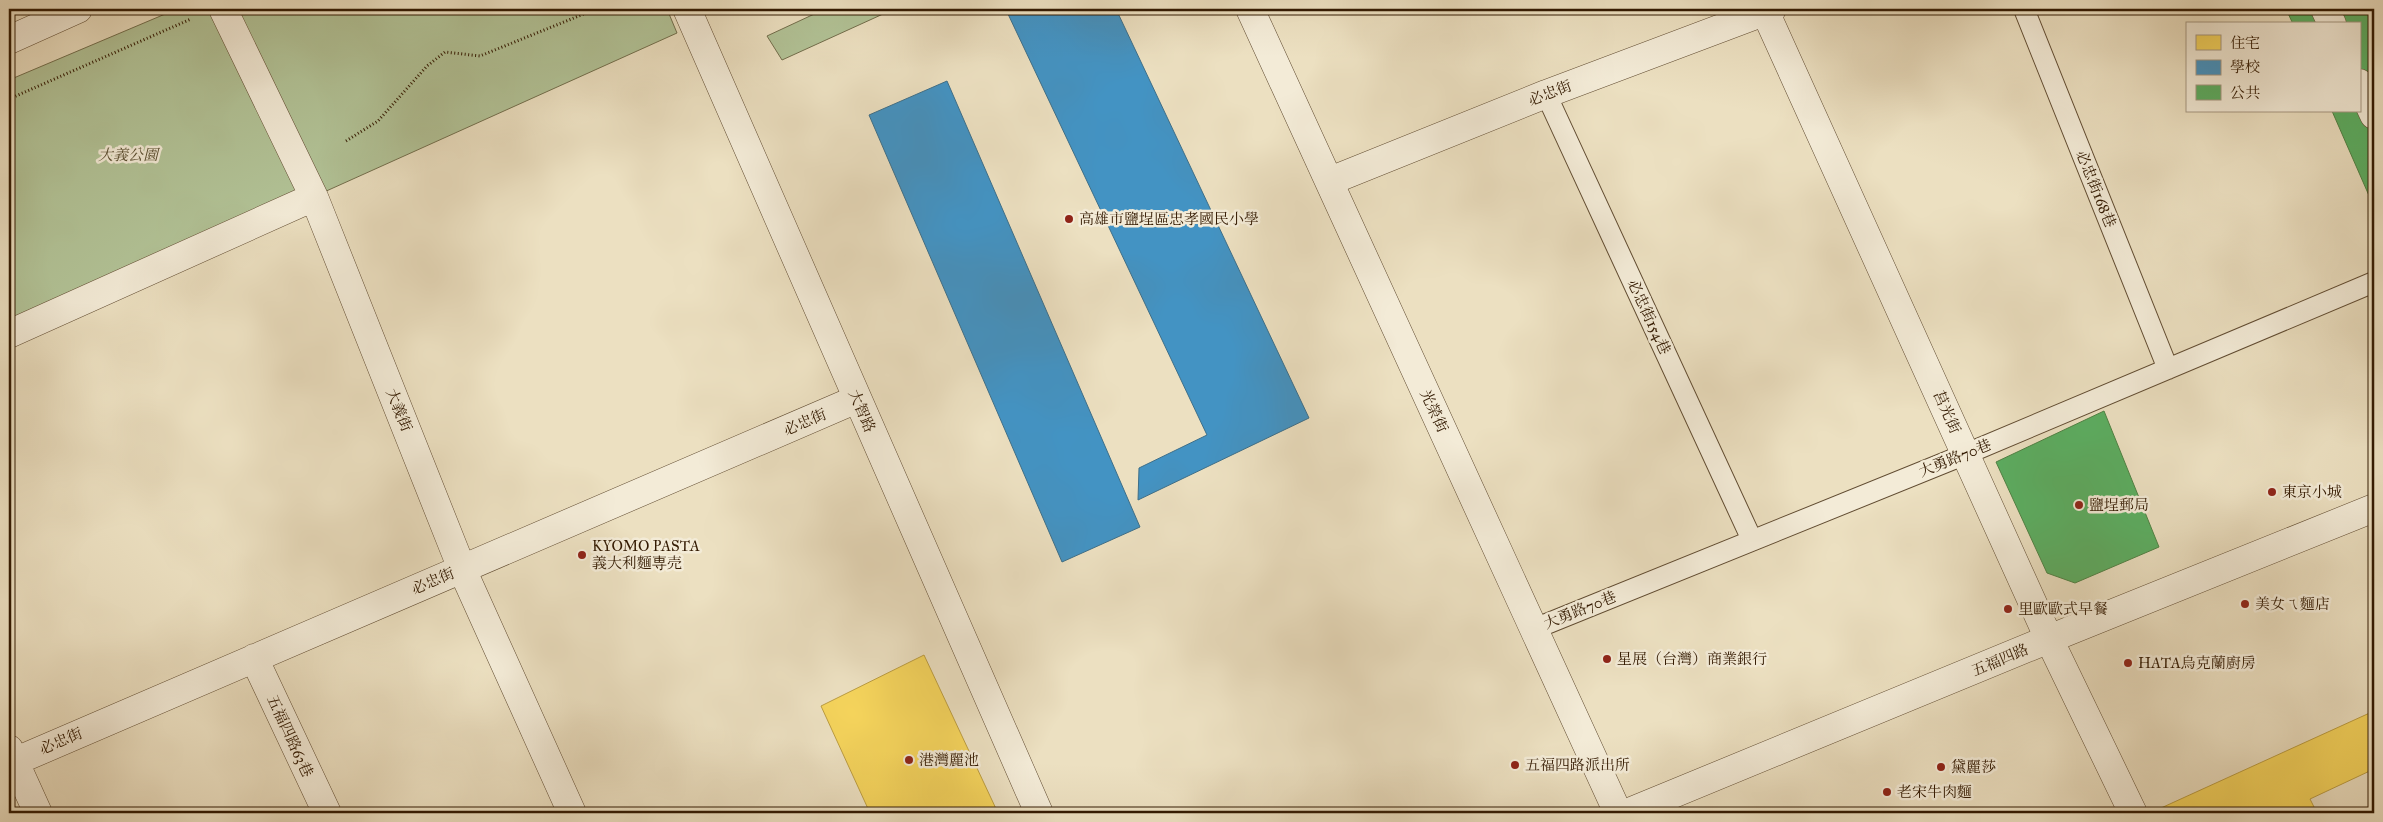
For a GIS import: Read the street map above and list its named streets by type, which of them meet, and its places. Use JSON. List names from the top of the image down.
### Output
{
  "streets": {
    "street": [
      "必忠街",
      "大義街",
      "大智路",
      "光榮街",
      "莒光街",
      "五福四路",
      "五福四路63巷"
    ],
    "lane": ["必忠街168巷", "必忠街154巷", "大勇路70巷"]
  },
  "crossings": [
    ["必忠街", "必忠街154巷"],
    ["必忠街", "大義街"],
    ["必忠街", "大智路"],
    ["必忠街", "光榮街"],
    ["必忠街", "莒光街"],
    ["必忠街", "五福四路63巷"],
    ["必忠街168巷", "大勇路70巷"],
    ["必忠街154巷", "大勇路70巷"],
    ["光榮街", "大勇路70巷"],
    ["莒光街", "大勇路70巷"],
    ["莒光街", "五福四路"]
  ],
  "parks": ["大義公園"],
  "places": [
    "高雄市鹽埕區忠孝國民小學",
    "東京小城",
    "鹽埕郵局",
    "KYOMO PASTA 義大利麵専売",
    "美女ㄟ麵店",
    "里歐歐式早餐",
    "星展（台灣）商業銀行",
    "HATA烏克蘭廚房",
    "港灣麗池",
    "五福四路派出所",
    "黛麗莎",
    "老宋牛肉麵"
  ],
  "legend": ["住宅", "學校", "公共"]
}
